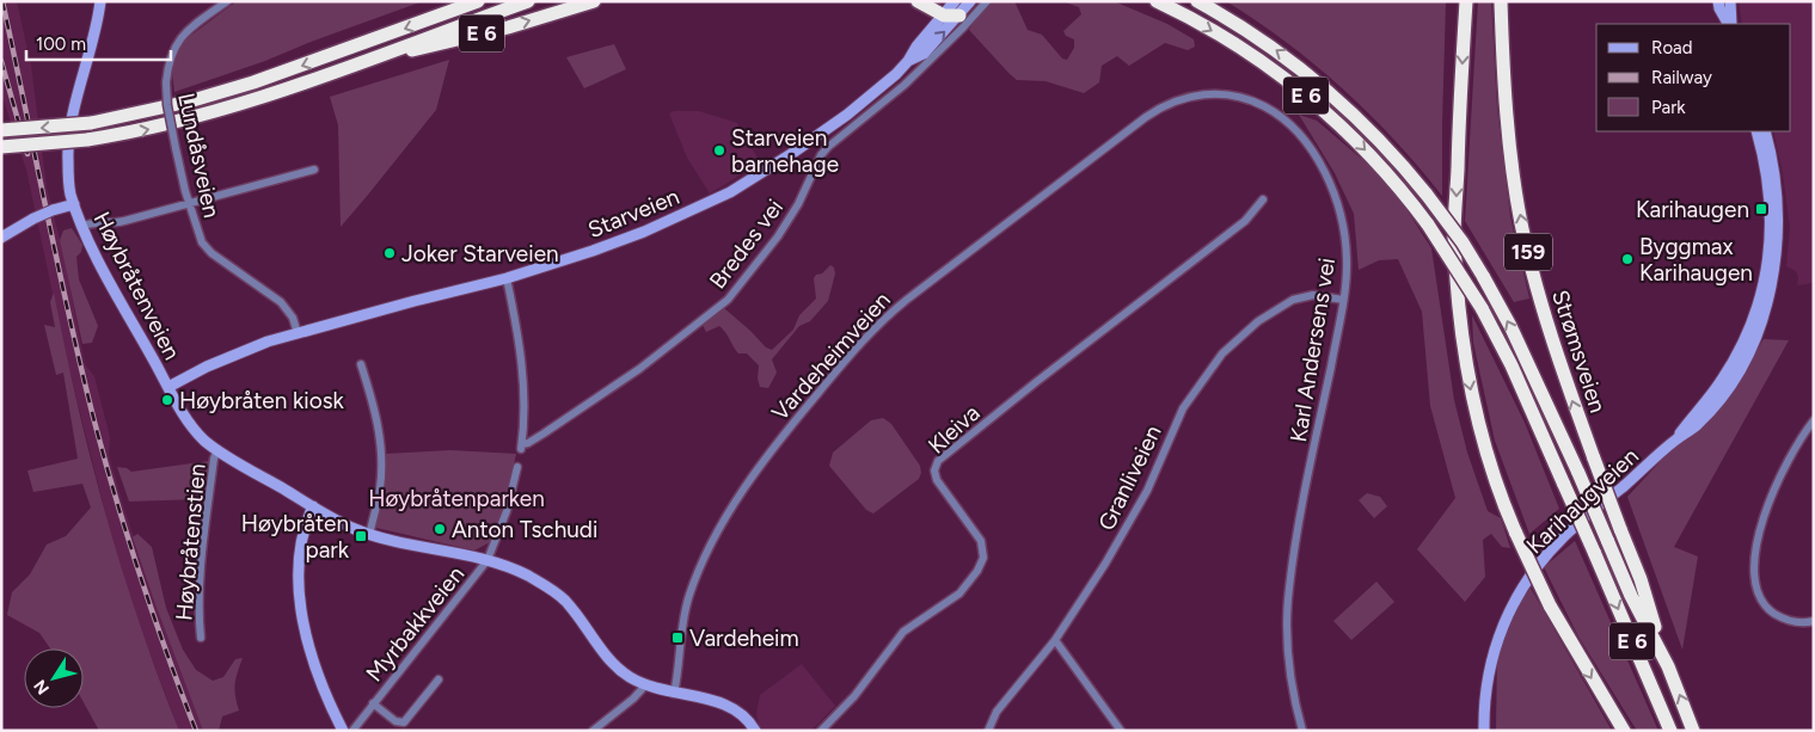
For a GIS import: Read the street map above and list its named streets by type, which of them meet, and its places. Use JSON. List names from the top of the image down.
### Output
{
  "streets": {
    "highway": ["E 6", "159", "Strømsveien"],
    "street": [
      "Lundåsveien",
      "Starveien",
      "Bredes vei",
      "Høybråtenveien",
      "Karl Andersens vei",
      "Vardeheimveien",
      "Kleiva",
      "Granliveien",
      "Karihaugveien",
      "Høybråtenstien",
      "Myrbakkveien"
    ]
  },
  "crossings": [
    ["E 6", "Strømsveien"],
    ["Lundåsveien", "Starveien"],
    ["Starveien", "Bredes vei"],
    ["Starveien", "Høybråtenveien"],
    ["Høybråtenveien", "Vardeheimveien"],
    ["Høybråtenveien", "Høybråtenstien"],
    ["Høybråtenveien", "Myrbakkveien"],
    ["Karl Andersens vei", "Vardeheimveien"],
    ["Karl Andersens vei", "Granliveien"]
  ],
  "parks": ["Høybråtenparken"],
  "places": {
    "other": [
      "Starveien barnehage",
      "Joker Starveien",
      "Byggmax Karihaugen",
      "Høybråten kiosk",
      "Anton Tschudi"
    ],
    "transit": ["Karihaugen", "Høybråten park", "Vardeheim"]
  },
  "legend": ["Road", "Railway", "Park"],
  "scale_bar": "100 m",
  "north": "bottom left"
}
